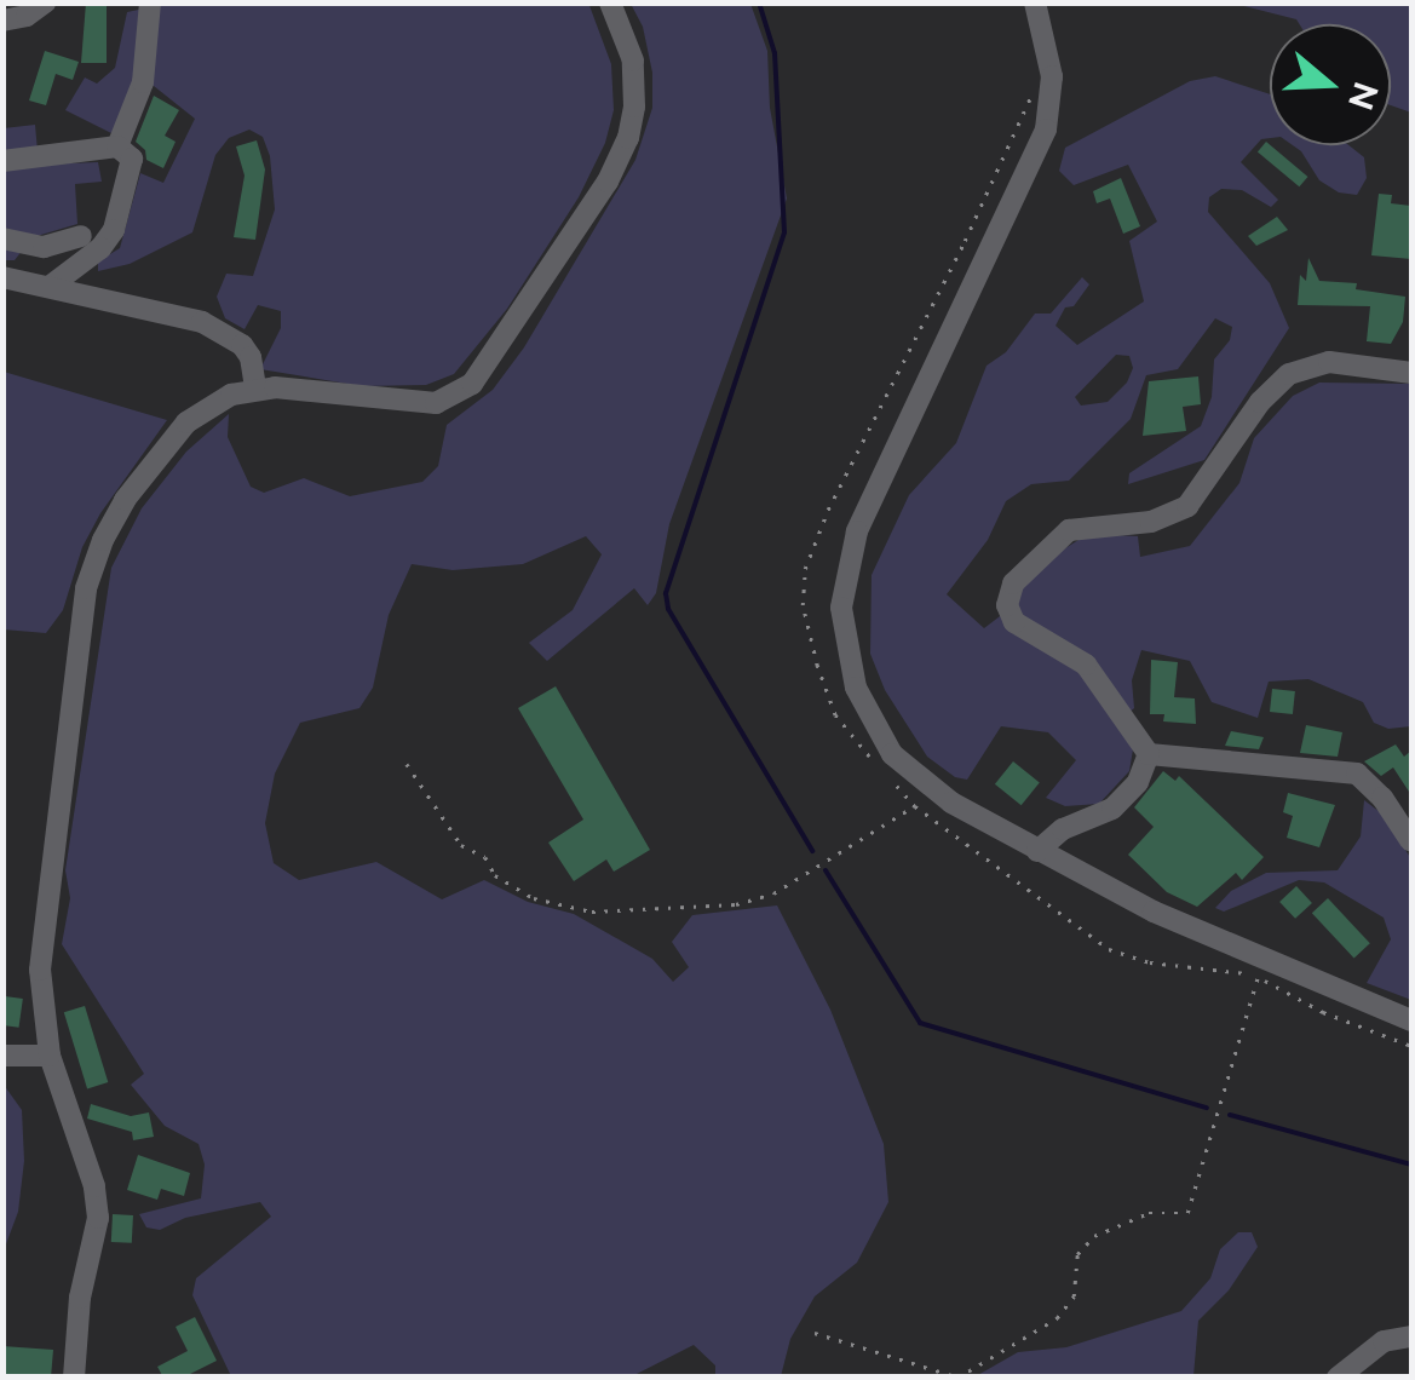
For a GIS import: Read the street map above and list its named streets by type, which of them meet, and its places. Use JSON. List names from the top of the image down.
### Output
{
  "north": "right"
}
